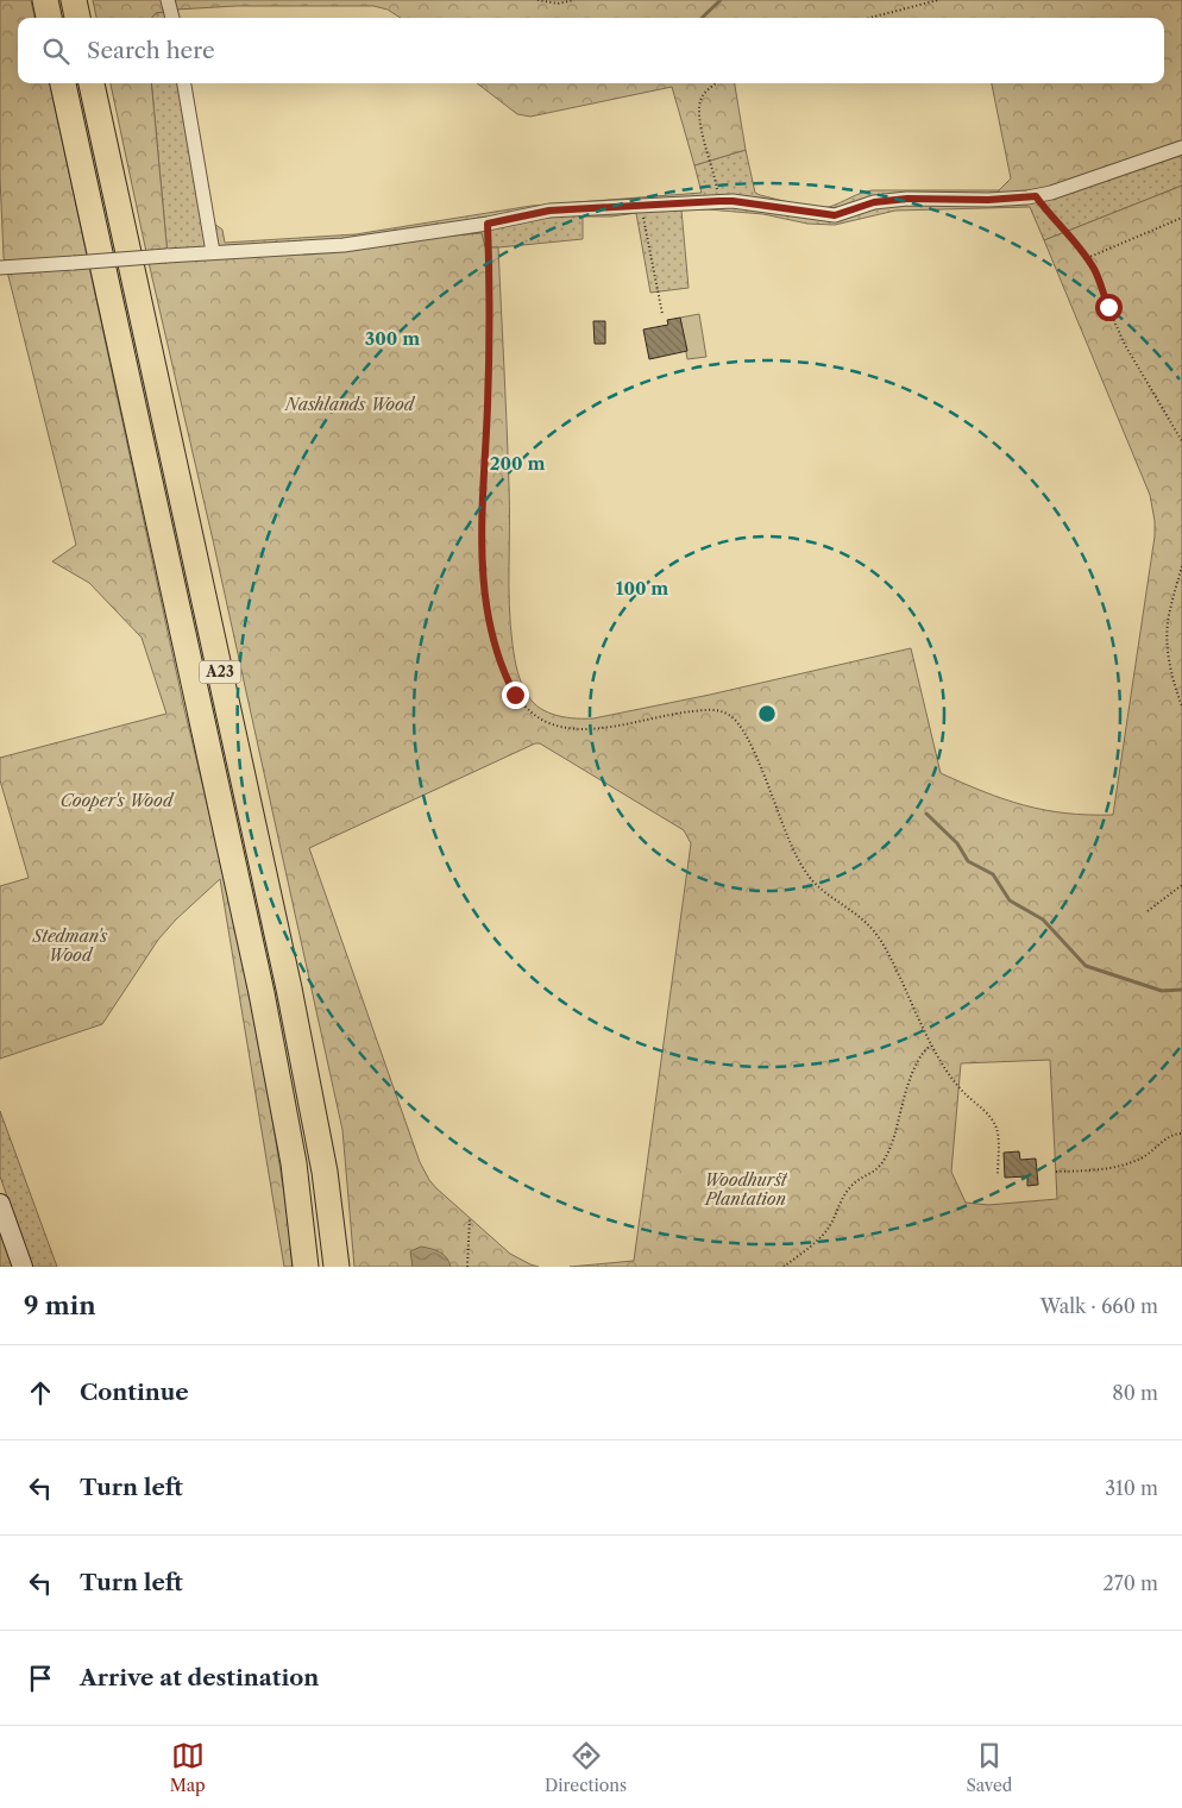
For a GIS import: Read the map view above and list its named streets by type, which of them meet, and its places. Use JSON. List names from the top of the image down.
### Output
{
  "streets": {
    "highway": ["A23"]
  },
  "parks": [
    "Nashlands Wood",
    "Cooper's Wood",
    "Stedman's Wood",
    "Woodhurst Plantation"
  ],
  "page": {
    "search": "Search here",
    "heading": ["9 min", "Walk · 660 m"],
    "list": [
      ["Continue", "80 m"],
      ["Turn left", "310 m"],
      ["Turn left", "270 m"],
      "Arrive at destination"
    ],
    "nav": ["Map", "Directions", "Saved"]
  },
  "rings": ["300 m", "200 m", "100 m"]
}
